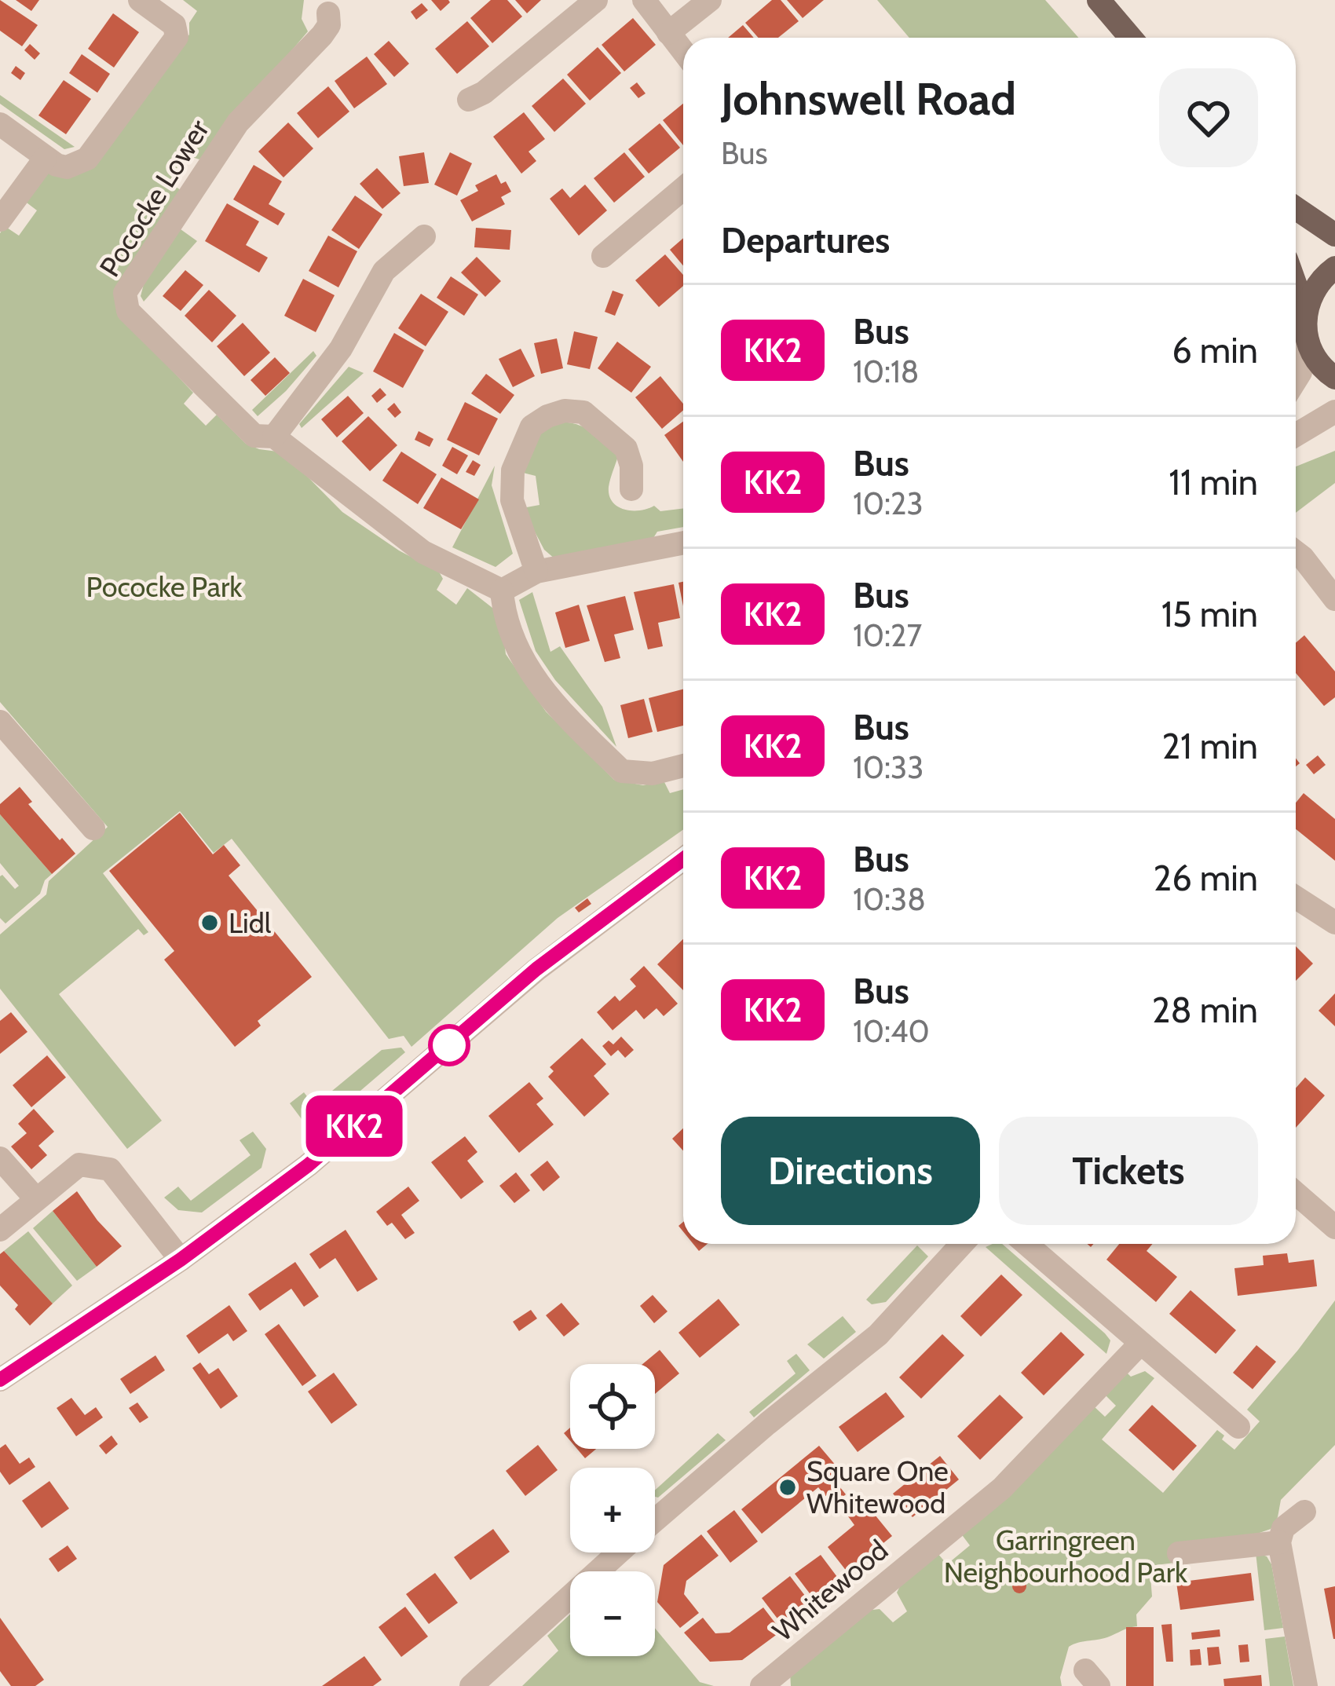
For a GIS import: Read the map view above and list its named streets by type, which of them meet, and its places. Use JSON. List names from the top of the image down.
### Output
{
  "streets": {
    "street": ["Pococke Lower", "Whitewood"]
  },
  "parks": ["Pococke Park", "Garringreen Neighbourhood Park"],
  "places": ["Lidl", "Square One Whitewood"],
  "lines": ["bus line KK2"],
  "page": {
    "on_map": "KK2",
    "heading": [
      ["Johnswell Road", "Bus"],
      "Departures"
    ],
    "list": [
      {
        "mark": "KK2",
        "name": "Bus",
        "note": "10:18",
        "value": "6 min"
      },
      {
        "mark": "KK2",
        "name": "Bus",
        "note": "10:23",
        "value": "11 min"
      },
      {
        "mark": "KK2",
        "name": "Bus",
        "note": "10:27",
        "value": "15 min"
      },
      {
        "mark": "KK2",
        "name": "Bus",
        "note": "10:33",
        "value": "21 min"
      },
      {
        "mark": "KK2",
        "name": "Bus",
        "note": "10:38",
        "value": "26 min"
      },
      {
        "mark": "KK2",
        "name": "Bus",
        "note": "10:40",
        "value": "28 min"
      }
    ],
    "buttons": ["Directions", "Tickets"],
    "map_buttons": ["+", "−"]
  }
}
